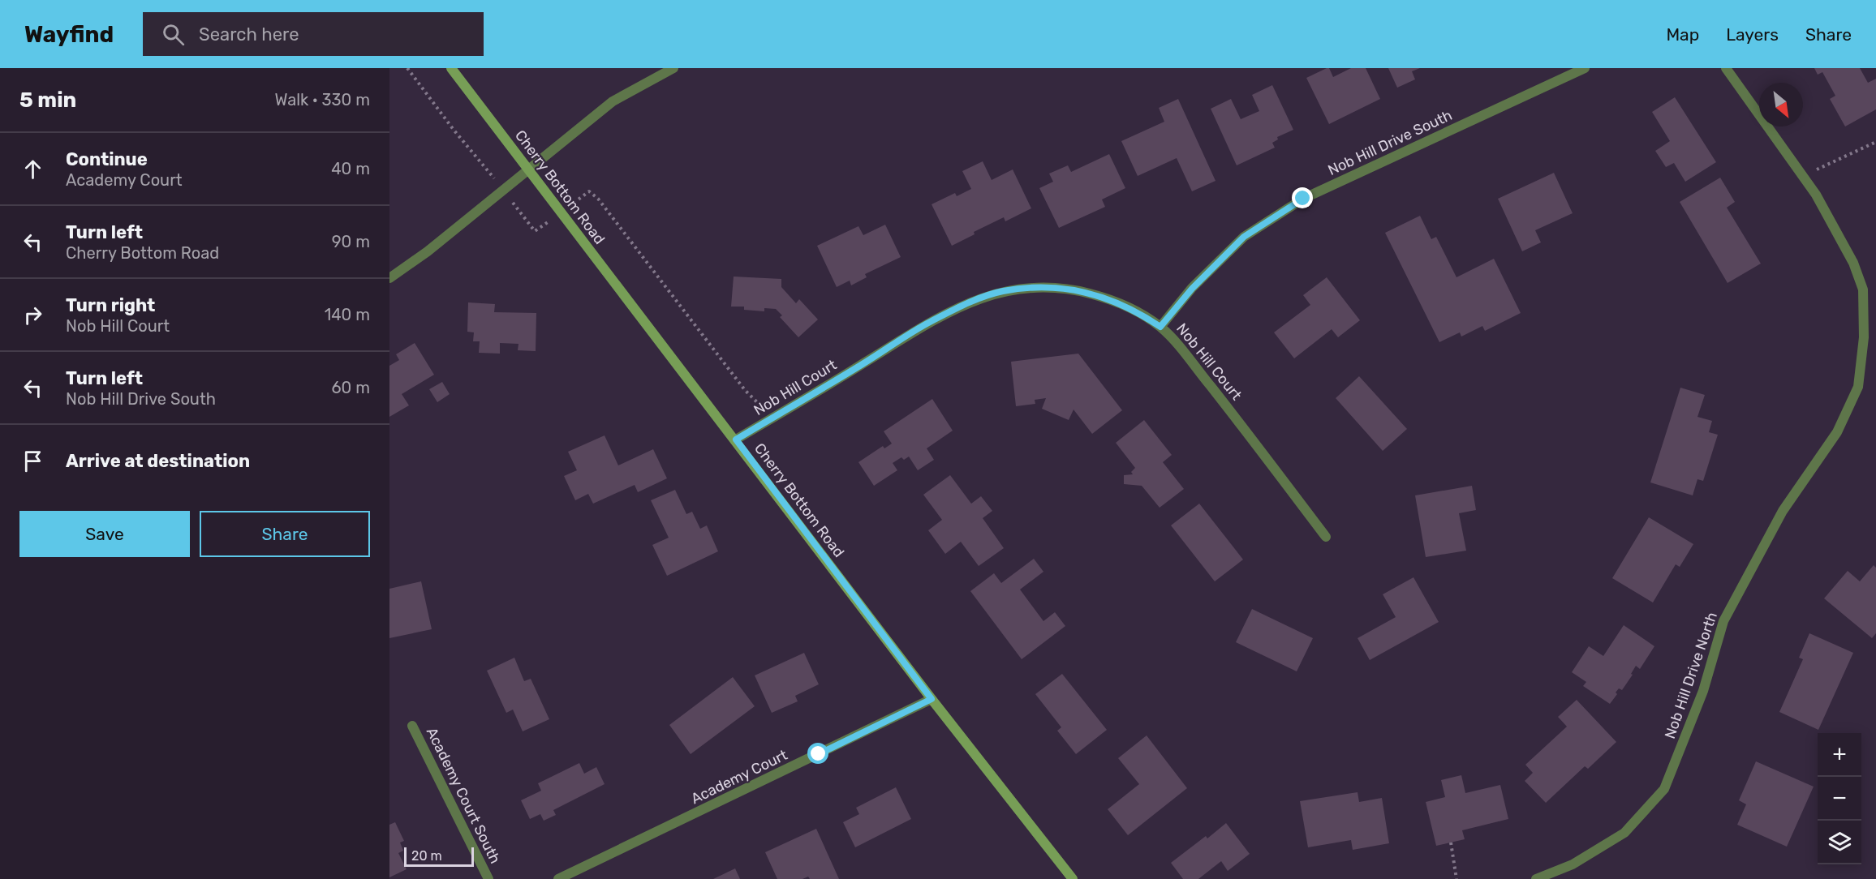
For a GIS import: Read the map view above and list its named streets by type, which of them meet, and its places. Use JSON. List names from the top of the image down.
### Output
{
  "streets": {
    "main road": ["Cherry Bottom Road"],
    "street": [
      "Nob Hill Drive South",
      "Nob Hill Court",
      "Nob Hill Drive North",
      "Academy Court",
      "Academy Court South"
    ]
  },
  "crossings": [
    ["Nob Hill Drive South", "Nob Hill Court"],
    ["Cherry Bottom Road", "Nob Hill Court"],
    ["Cherry Bottom Road", "Academy Court"]
  ],
  "scale_bar": "20 m",
  "north": "bottom right",
  "page": {
    "header": "Wayfind",
    "search": "Search here",
    "nav": ["Map", "Layers", "Share"],
    "heading": ["5 min", "Walk · 330 m"],
    "list": [
      ["Continue", "Academy Court", "40 m"],
      ["Turn left", "Cherry Bottom Road", "90 m"],
      ["Turn right", "Nob Hill Court", "140 m"],
      ["Turn left", "Nob Hill Drive South", "60 m"],
      "Arrive at destination"
    ],
    "buttons": ["Save", "Share"],
    "map_buttons": ["+", "−"],
    "scale": "20 m"
  }
}
